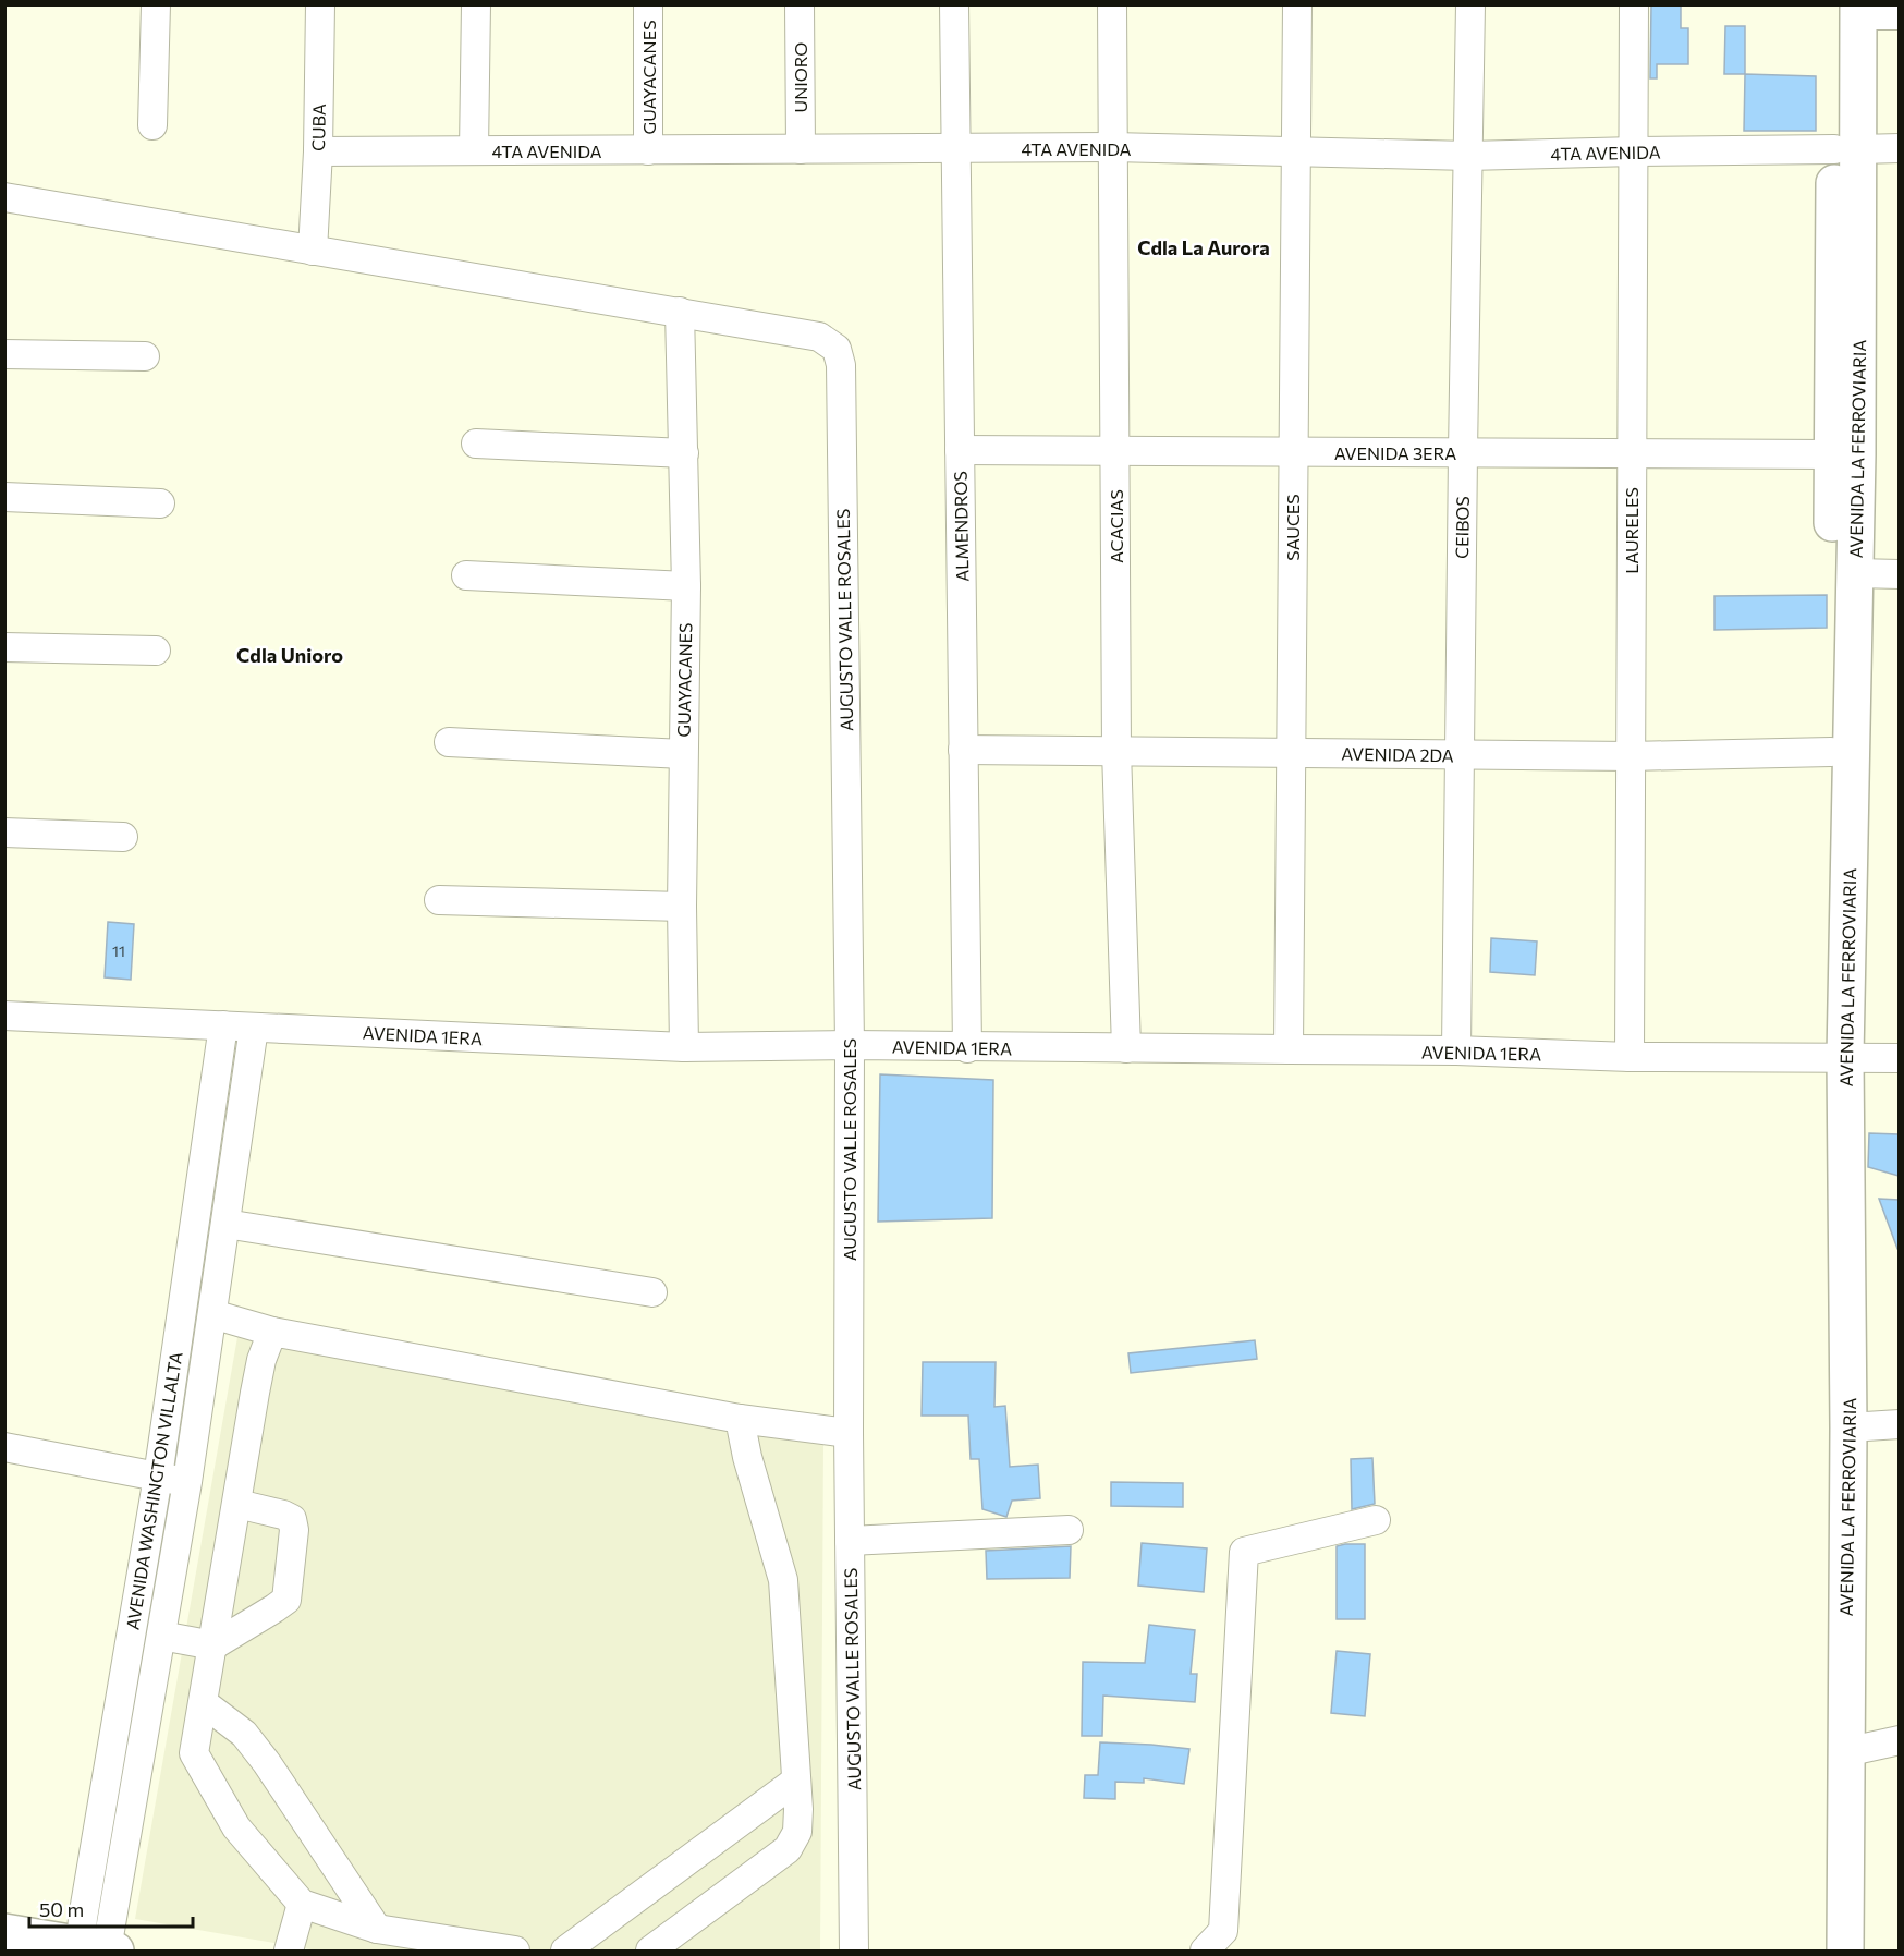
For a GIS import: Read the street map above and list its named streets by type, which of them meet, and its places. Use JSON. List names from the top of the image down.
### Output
{
  "streets": {
    "main road": ["AVENIDA LA FERROVIARIA"],
    "street": [
      "GUAYACANES",
      "UNIORO",
      "CUBA",
      "4TA AVENIDA",
      "AVENIDA 3ERA",
      "ALMENDROS",
      "ACACIAS",
      "SAUCES",
      "CEIBOS",
      "LAURELES",
      "AUGUSTO VALLE ROSALES",
      "AVENIDA 2DA",
      "AVENIDA 1ERA",
      "AVENIDA WASHINGTON VILLALTA"
    ]
  },
  "crossings": [
    ["GUAYACANES", "4TA AVENIDA"],
    ["GUAYACANES", "AUGUSTO VALLE ROSALES"],
    ["GUAYACANES", "AVENIDA 1ERA"],
    ["UNIORO", "4TA AVENIDA"],
    ["CUBA", "4TA AVENIDA"],
    ["4TA AVENIDA", "AVENIDA LA FERROVIARIA"],
    ["4TA AVENIDA", "ALMENDROS"],
    ["4TA AVENIDA", "ACACIAS"],
    ["4TA AVENIDA", "SAUCES"],
    ["4TA AVENIDA", "CEIBOS"],
    ["4TA AVENIDA", "LAURELES"],
    ["AVENIDA LA FERROVIARIA", "AVENIDA 3ERA"],
    ["AVENIDA LA FERROVIARIA", "AVENIDA 2DA"],
    ["AVENIDA LA FERROVIARIA", "AVENIDA 1ERA"],
    ["AVENIDA 3ERA", "ALMENDROS"],
    ["AVENIDA 3ERA", "ACACIAS"],
    ["AVENIDA 3ERA", "SAUCES"],
    ["AVENIDA 3ERA", "CEIBOS"],
    ["AVENIDA 3ERA", "LAURELES"],
    ["ALMENDROS", "AVENIDA 2DA"],
    ["ALMENDROS", "AVENIDA 1ERA"],
    ["ACACIAS", "AVENIDA 2DA"],
    ["ACACIAS", "AVENIDA 1ERA"],
    ["SAUCES", "AVENIDA 2DA"],
    ["SAUCES", "AVENIDA 1ERA"],
    ["CEIBOS", "AVENIDA 2DA"],
    ["CEIBOS", "AVENIDA 1ERA"],
    ["LAURELES", "AVENIDA 2DA"],
    ["LAURELES", "AVENIDA 1ERA"],
    ["AUGUSTO VALLE ROSALES", "AVENIDA 1ERA"],
    ["AVENIDA 1ERA", "AVENIDA WASHINGTON VILLALTA"]
  ],
  "districts": ["Cdla La Aurora", "Cdla Unioro"],
  "house_numbers": ["11"],
  "scale_bar": "50 m"
}
